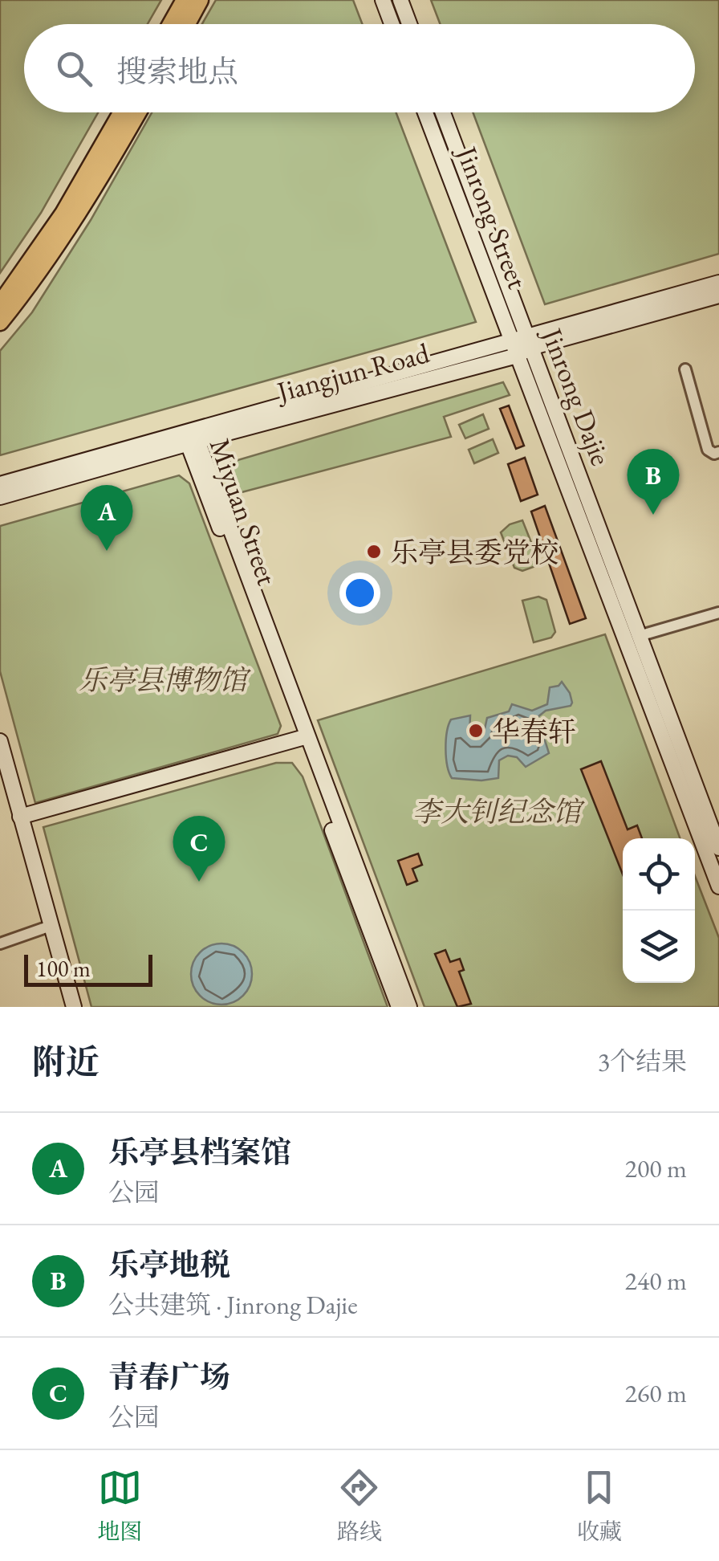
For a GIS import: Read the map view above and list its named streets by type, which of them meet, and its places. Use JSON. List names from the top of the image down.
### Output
{
  "streets": {
    "main road": [
      "Jinrong Street",
      "Jiangjun Road",
      "Jinrong Dajie",
      "Miyuan Street"
    ]
  },
  "crossings": [
    ["Jinrong Street", "Jiangjun Road"],
    ["Jinrong Street", "Jinrong Dajie"],
    ["Jiangjun Road", "Jinrong Dajie"],
    ["Jiangjun Road", "Miyuan Street"]
  ],
  "parks": ["乐亭县博物馆", "李大钊纪念馆"],
  "places": ["乐亭县委党校", "华春轩"],
  "scale_bar": "100 m",
  "page": {
    "search": "搜索地点",
    "pins": ["B", "A", "C"],
    "scale": "100 m",
    "heading": ["附近", "3个结果"],
    "list": [
      {
        "mark": "A",
        "name": "乐亭县档案馆",
        "note": "公园",
        "value": "200 m"
      },
      {
        "mark": "B",
        "name": "乐亭地税",
        "note": "公共建筑 · Jinrong Dajie",
        "value": "240 m"
      },
      {
        "mark": "C",
        "name": "青春广场",
        "note": "公园",
        "value": "260 m"
      }
    ],
    "nav": ["地图", "路线", "收藏"]
  }
}
